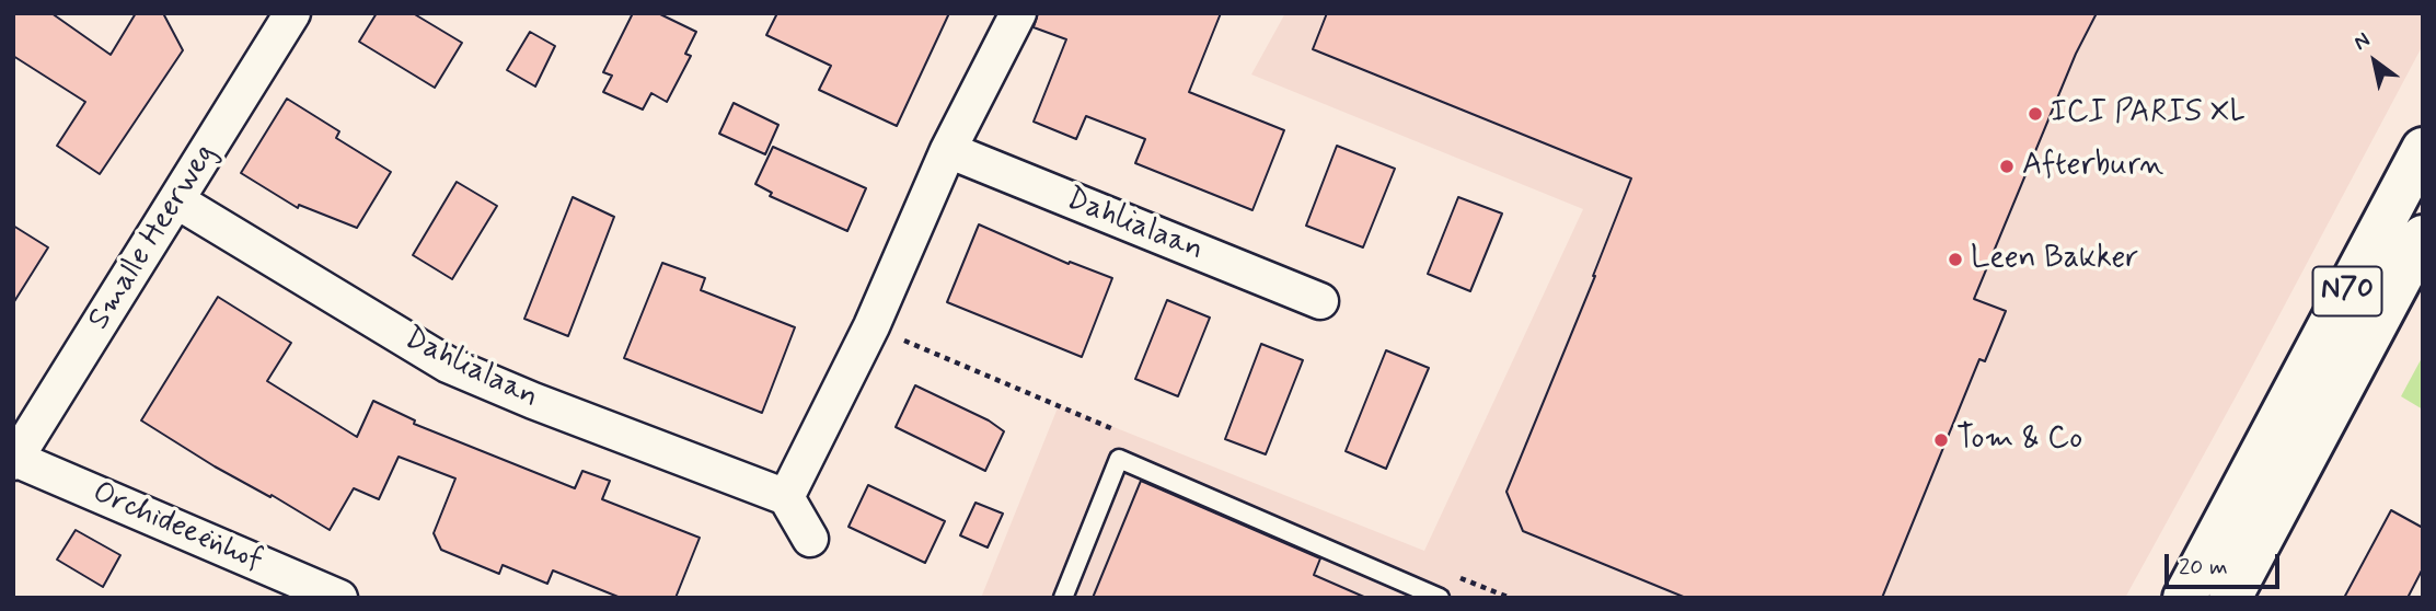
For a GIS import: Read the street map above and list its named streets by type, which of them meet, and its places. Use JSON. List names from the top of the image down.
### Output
{
  "streets": {
    "main road": ["N70"],
    "street": ["Dahlialaan", "Smalle Heerweg", "Orchideeënhof"]
  },
  "crossings": [
    ["Dahlialaan", "Smalle Heerweg"],
    ["Smalle Heerweg", "Orchideeënhof"]
  ],
  "places": [
    "ICI PARIS XL",
    "Afterburn",
    "Leen Bakker",
    "Tom & Co"
  ],
  "scale_bar": "20 m",
  "north": "top left"
}
